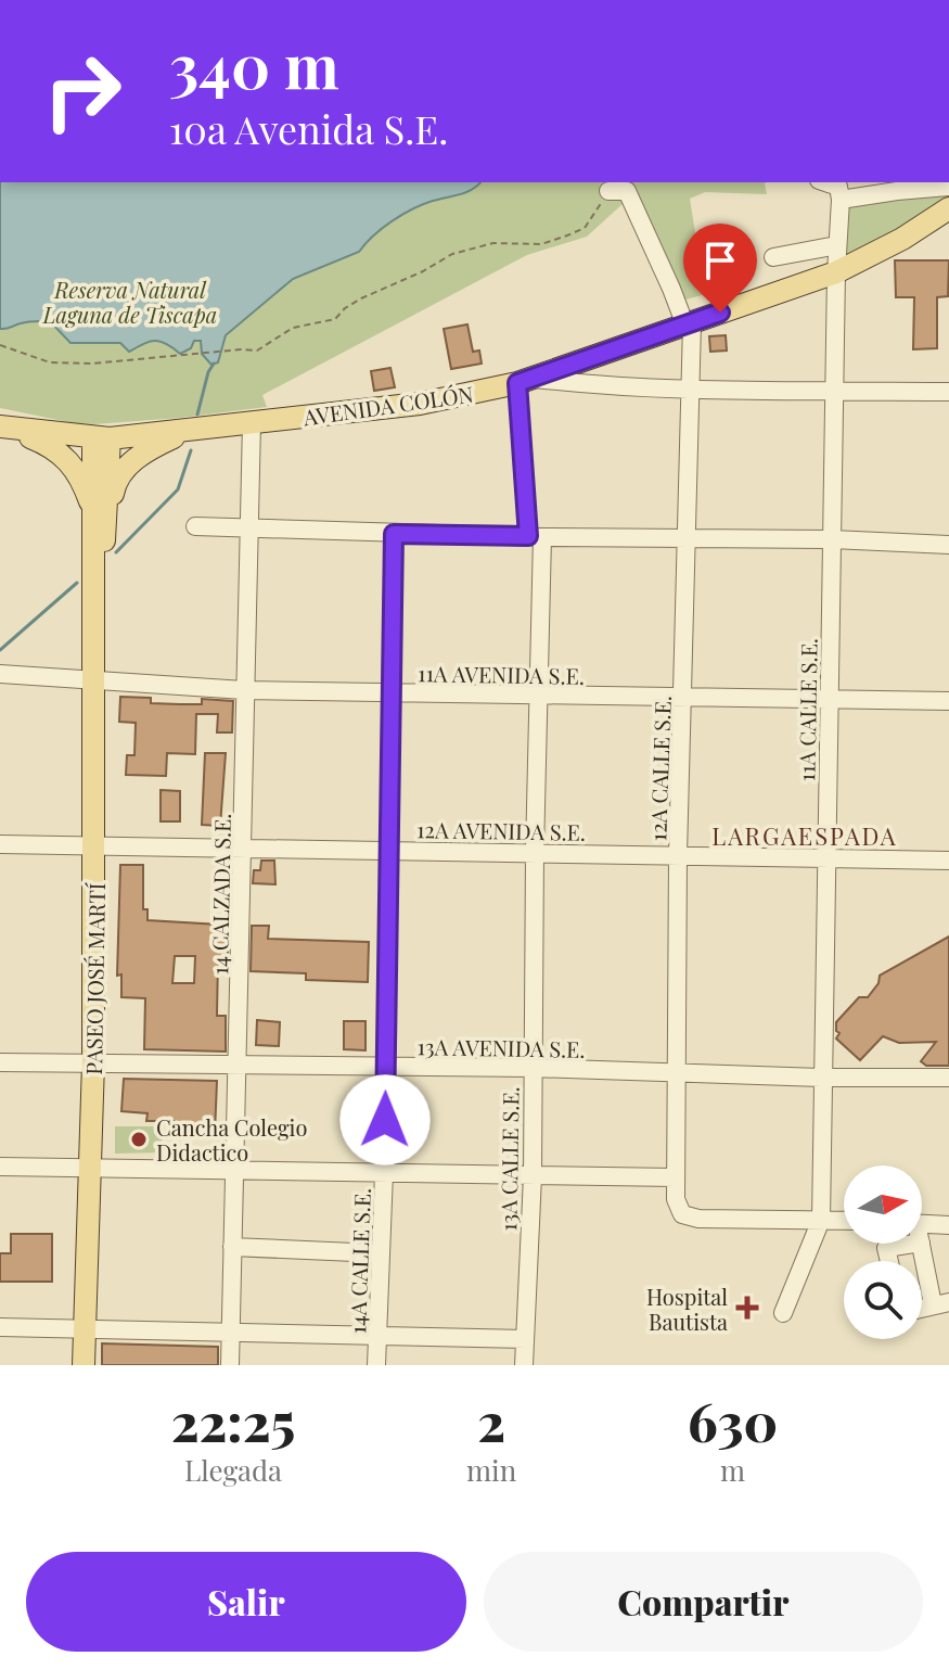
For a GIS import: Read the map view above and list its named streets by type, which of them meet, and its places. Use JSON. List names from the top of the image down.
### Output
{
  "streets": {
    "main road": ["AVENIDA COLÓN", "PASEO JOSÉ MARTÍ"],
    "street": [
      "11A AVENIDA S.E.",
      "11A CALLE S.E.",
      "12A CALLE S.E.",
      "12A AVENIDA S.E.",
      "14 CALZADA S.E.",
      "13A AVENIDA S.E.",
      "13A CALLE S.E.",
      "14A CALLE S.E."
    ]
  },
  "crossings": [
    ["AVENIDA COLÓN", "11A CALLE S.E."],
    ["AVENIDA COLÓN", "12A CALLE S.E."],
    ["AVENIDA COLÓN", "14 CALZADA S.E."],
    ["AVENIDA COLÓN", "PASEO JOSÉ MARTÍ"],
    ["AVENIDA COLÓN", "13A CALLE S.E."],
    ["11A AVENIDA S.E.", "11A CALLE S.E."],
    ["11A AVENIDA S.E.", "12A CALLE S.E."],
    ["11A AVENIDA S.E.", "14 CALZADA S.E."],
    ["11A AVENIDA S.E.", "PASEO JOSÉ MARTÍ"],
    ["11A AVENIDA S.E.", "13A CALLE S.E."],
    ["11A AVENIDA S.E.", "14A CALLE S.E."],
    ["11A CALLE S.E.", "12A CALLE S.E."],
    ["11A CALLE S.E.", "12A AVENIDA S.E."],
    ["11A CALLE S.E.", "13A AVENIDA S.E."],
    ["12A CALLE S.E.", "12A AVENIDA S.E."],
    ["12A CALLE S.E.", "13A AVENIDA S.E."],
    ["12A AVENIDA S.E.", "14 CALZADA S.E."],
    ["12A AVENIDA S.E.", "PASEO JOSÉ MARTÍ"],
    ["12A AVENIDA S.E.", "13A CALLE S.E."],
    ["12A AVENIDA S.E.", "14A CALLE S.E."],
    ["14 CALZADA S.E.", "13A AVENIDA S.E."],
    ["PASEO JOSÉ MARTÍ", "13A AVENIDA S.E."],
    ["13A AVENIDA S.E.", "13A CALLE S.E."],
    ["13A AVENIDA S.E.", "14A CALLE S.E."]
  ],
  "districts": ["LARGAESPADA"],
  "parks": ["Reserva Natural Laguna de Tiscapa"],
  "places": {
    "other": ["Cancha Colegio Didactico"],
    "health": ["Hospital Bautista"]
  },
  "north": "right",
  "page": {
    "turn": ["340 m", "10a Avenida S.E."],
    "eta": [
      "22:25",
      "Llegada",
      "2",
      "min",
      "630",
      "m"
    ],
    "buttons": ["Salir", "Compartir"]
  }
}
